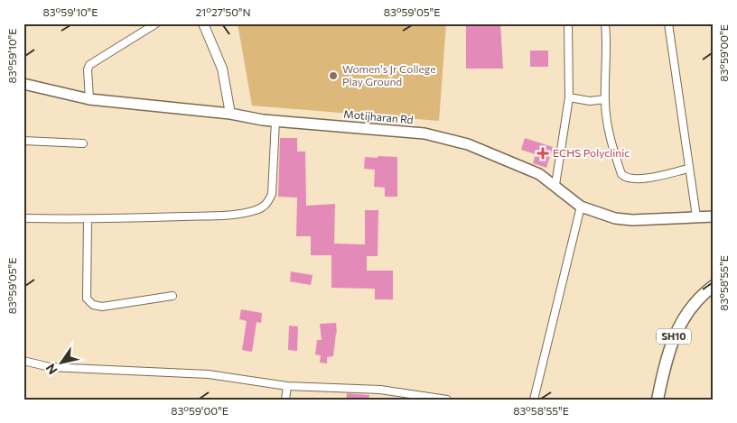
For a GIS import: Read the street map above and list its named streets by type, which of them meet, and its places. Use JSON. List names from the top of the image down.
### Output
{
  "streets": {
    "main road": ["Motijharan Rd", "SH10"]
  },
  "places": {
    "other": ["Women's Jr College Play Ground"],
    "health": ["ECHS Polyclinic"]
  },
  "north": "bottom left",
  "coordinates": [
    "83°59'10\"E",
    "21°27'50\"N",
    "83°59'05\"E",
    "83°59'00\"E",
    "83°58'55\"E"
  ]
}
